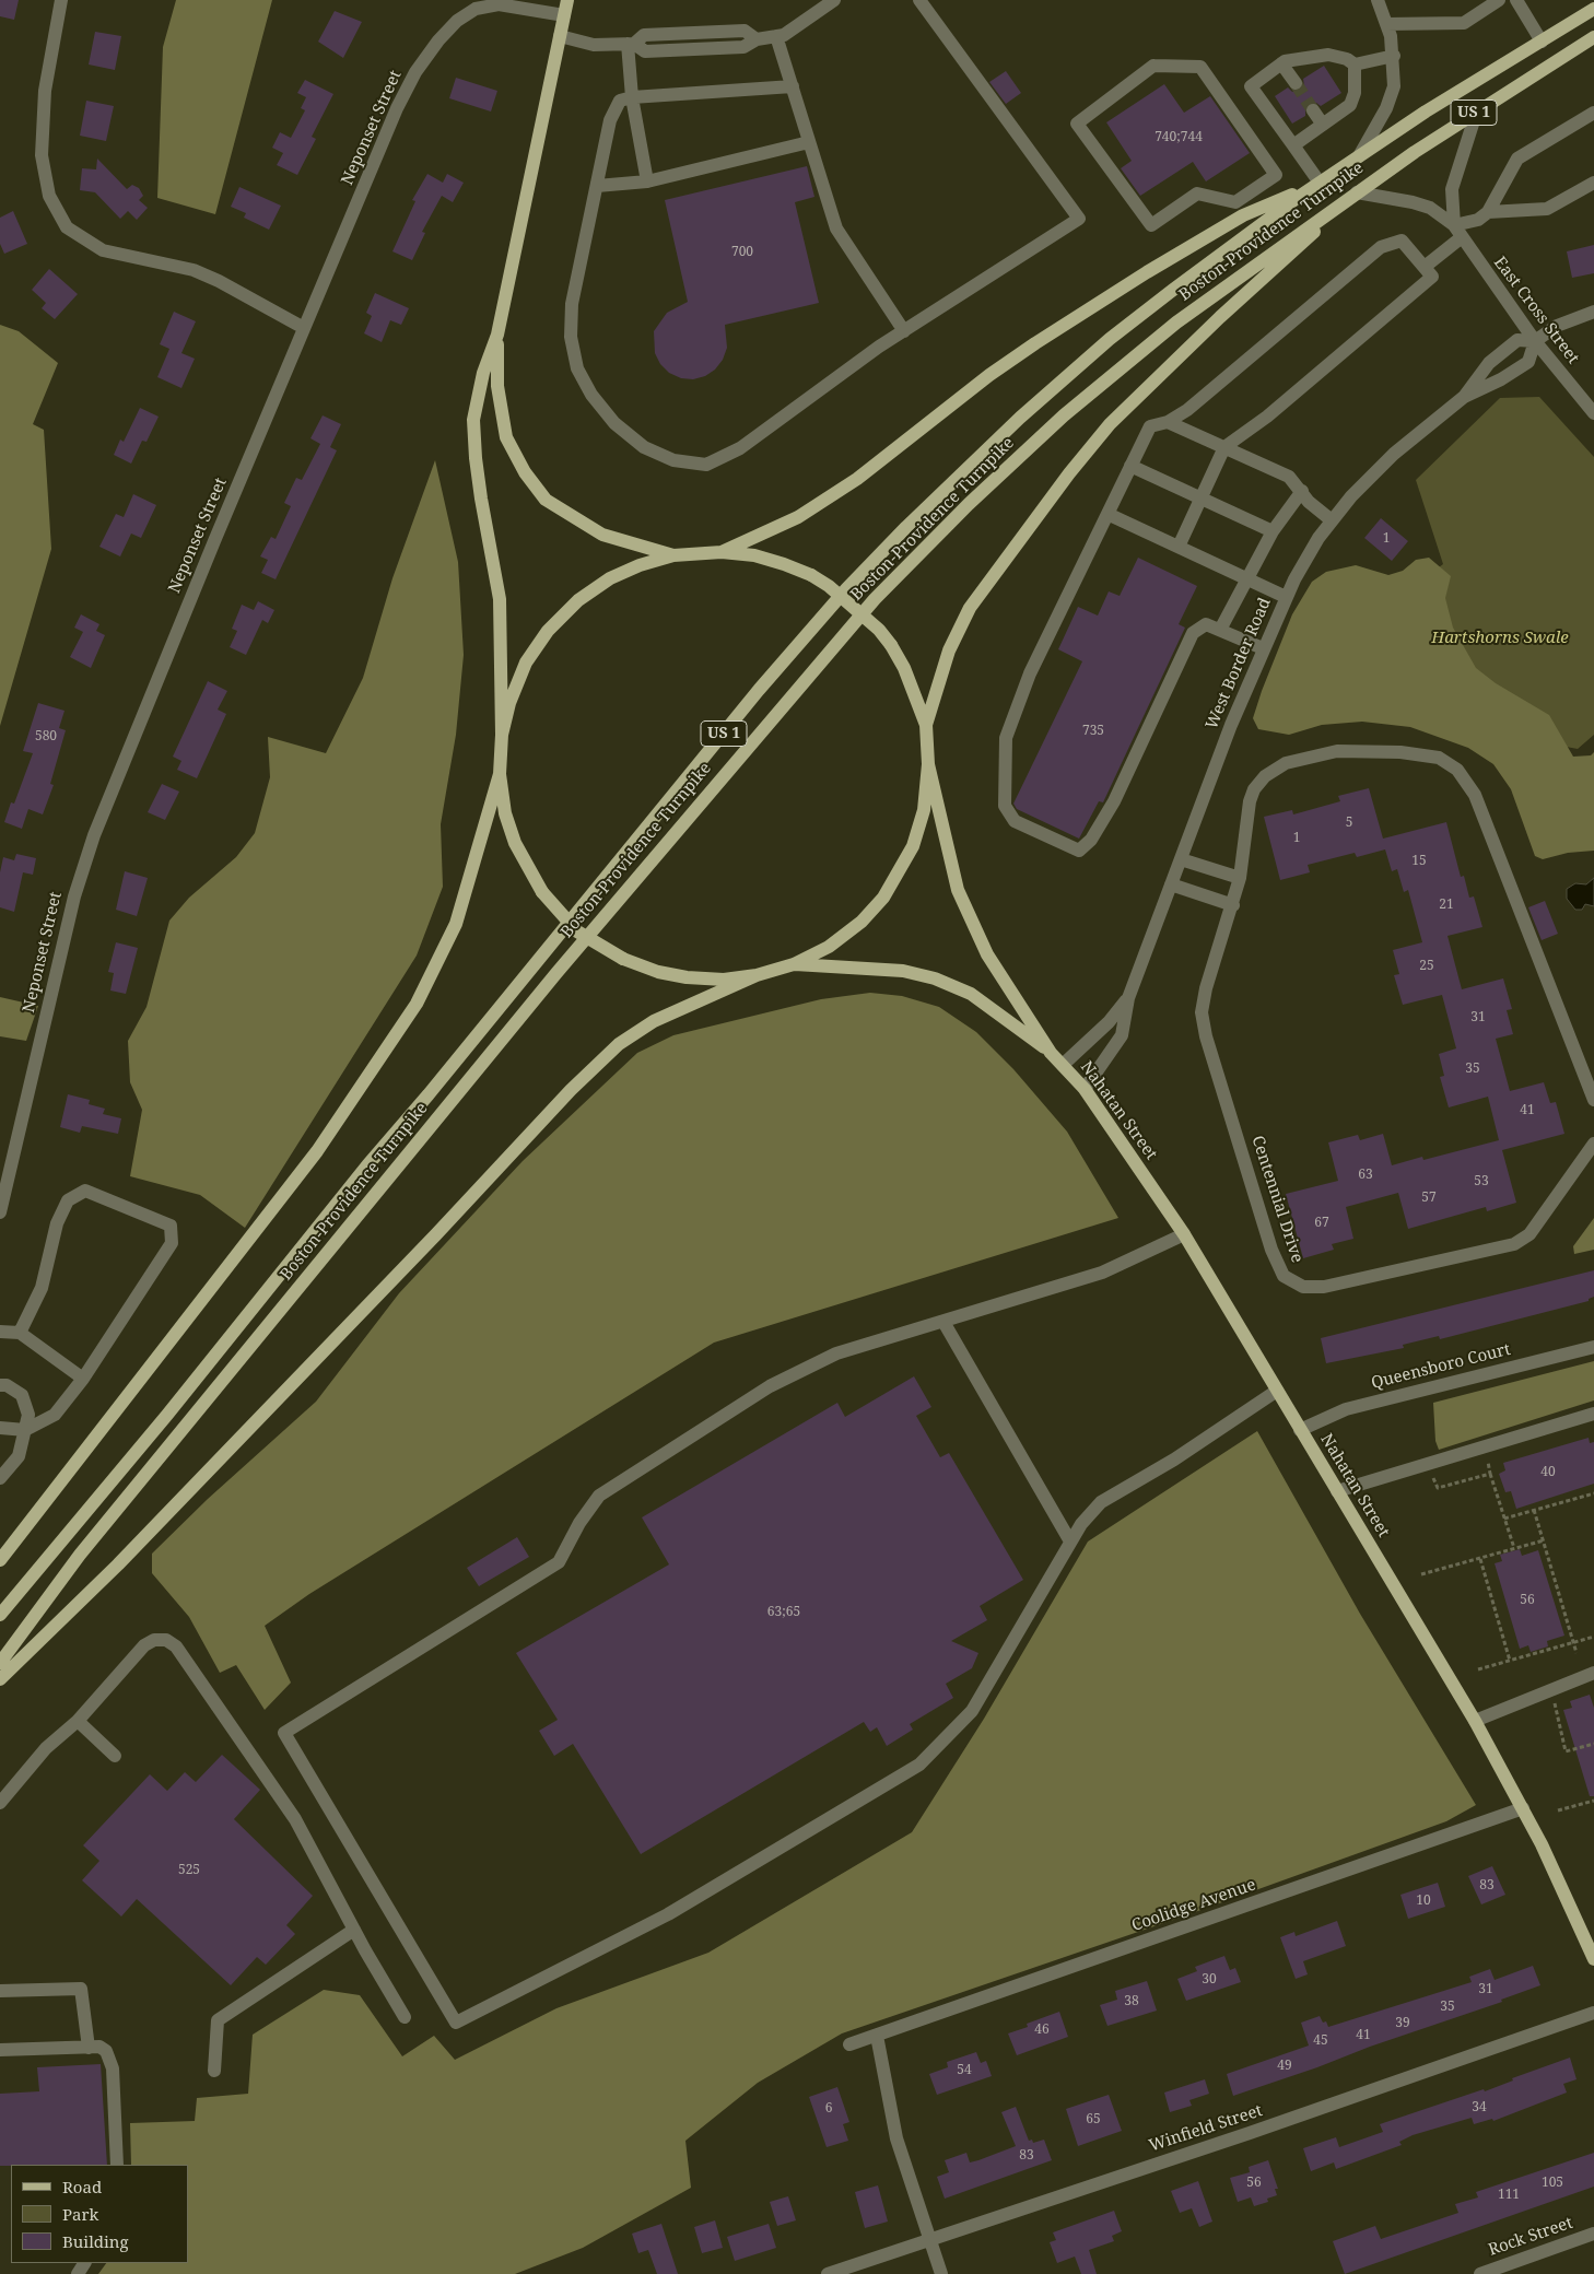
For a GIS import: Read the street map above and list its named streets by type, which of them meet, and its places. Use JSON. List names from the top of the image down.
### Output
{
  "streets": {
    "main road": ["US 1", "Boston-Providence Turnpike", "Nahatan Street"],
    "street": [
      "Neponset Street",
      "East Cross Street",
      "West Border Road",
      "Centennial Drive",
      "Queensboro Court",
      "Coolidge Avenue",
      "Winfield Street",
      "Rock Street"
    ]
  },
  "crossings": [
    ["Boston-Providence Turnpike", "East Cross Street"],
    ["East Cross Street", "West Border Road"],
    ["Nahatan Street", "Queensboro Court"],
    ["Nahatan Street", "Coolidge Avenue"]
  ],
  "parks": ["Hartshorns Swale"],
  "house_numbers": [
    "740;744",
    "700",
    "1",
    "735",
    "580",
    "5",
    "1",
    "15",
    "21",
    "25",
    "31",
    "35",
    "41",
    "63",
    "53",
    "57",
    "67",
    "40",
    "56",
    "63;65",
    "525",
    "83",
    "10",
    "30",
    "31",
    "38",
    "35",
    "39",
    "46",
    "41",
    "45",
    "49",
    "54",
    "34",
    "6",
    "65",
    "83",
    "56",
    "105",
    "111"
  ],
  "legend": ["Road", "Park", "Building"]
}
